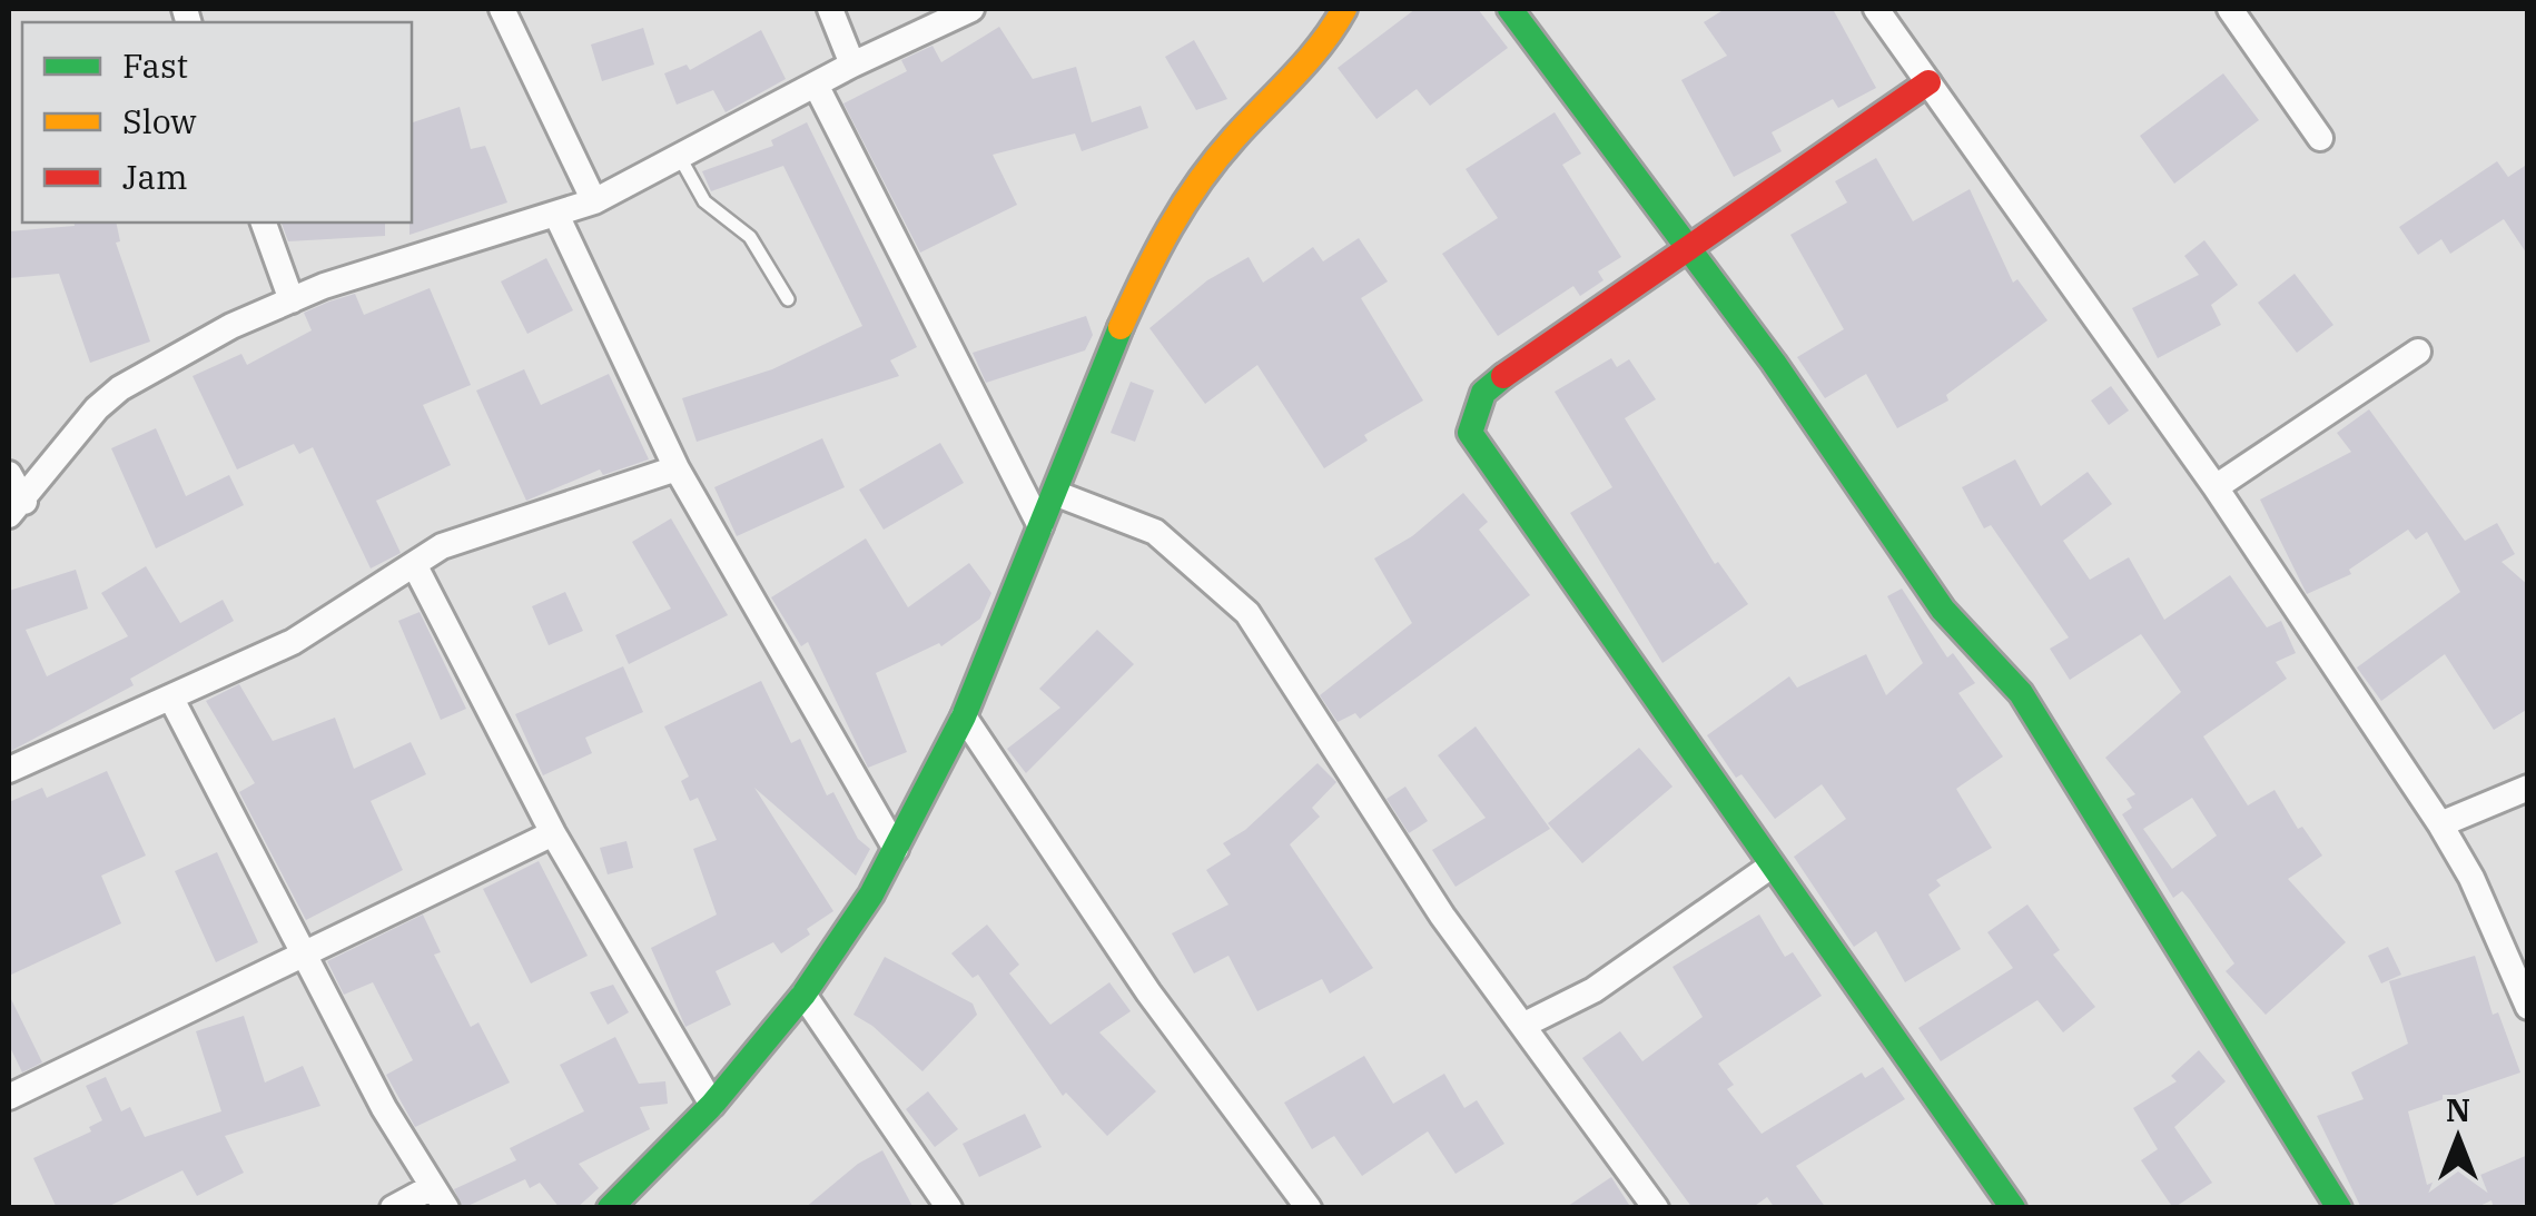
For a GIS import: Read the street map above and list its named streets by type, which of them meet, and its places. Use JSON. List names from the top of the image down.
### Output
{
  "legend": ["Fast", "Slow", "Jam"],
  "north": "top"
}
